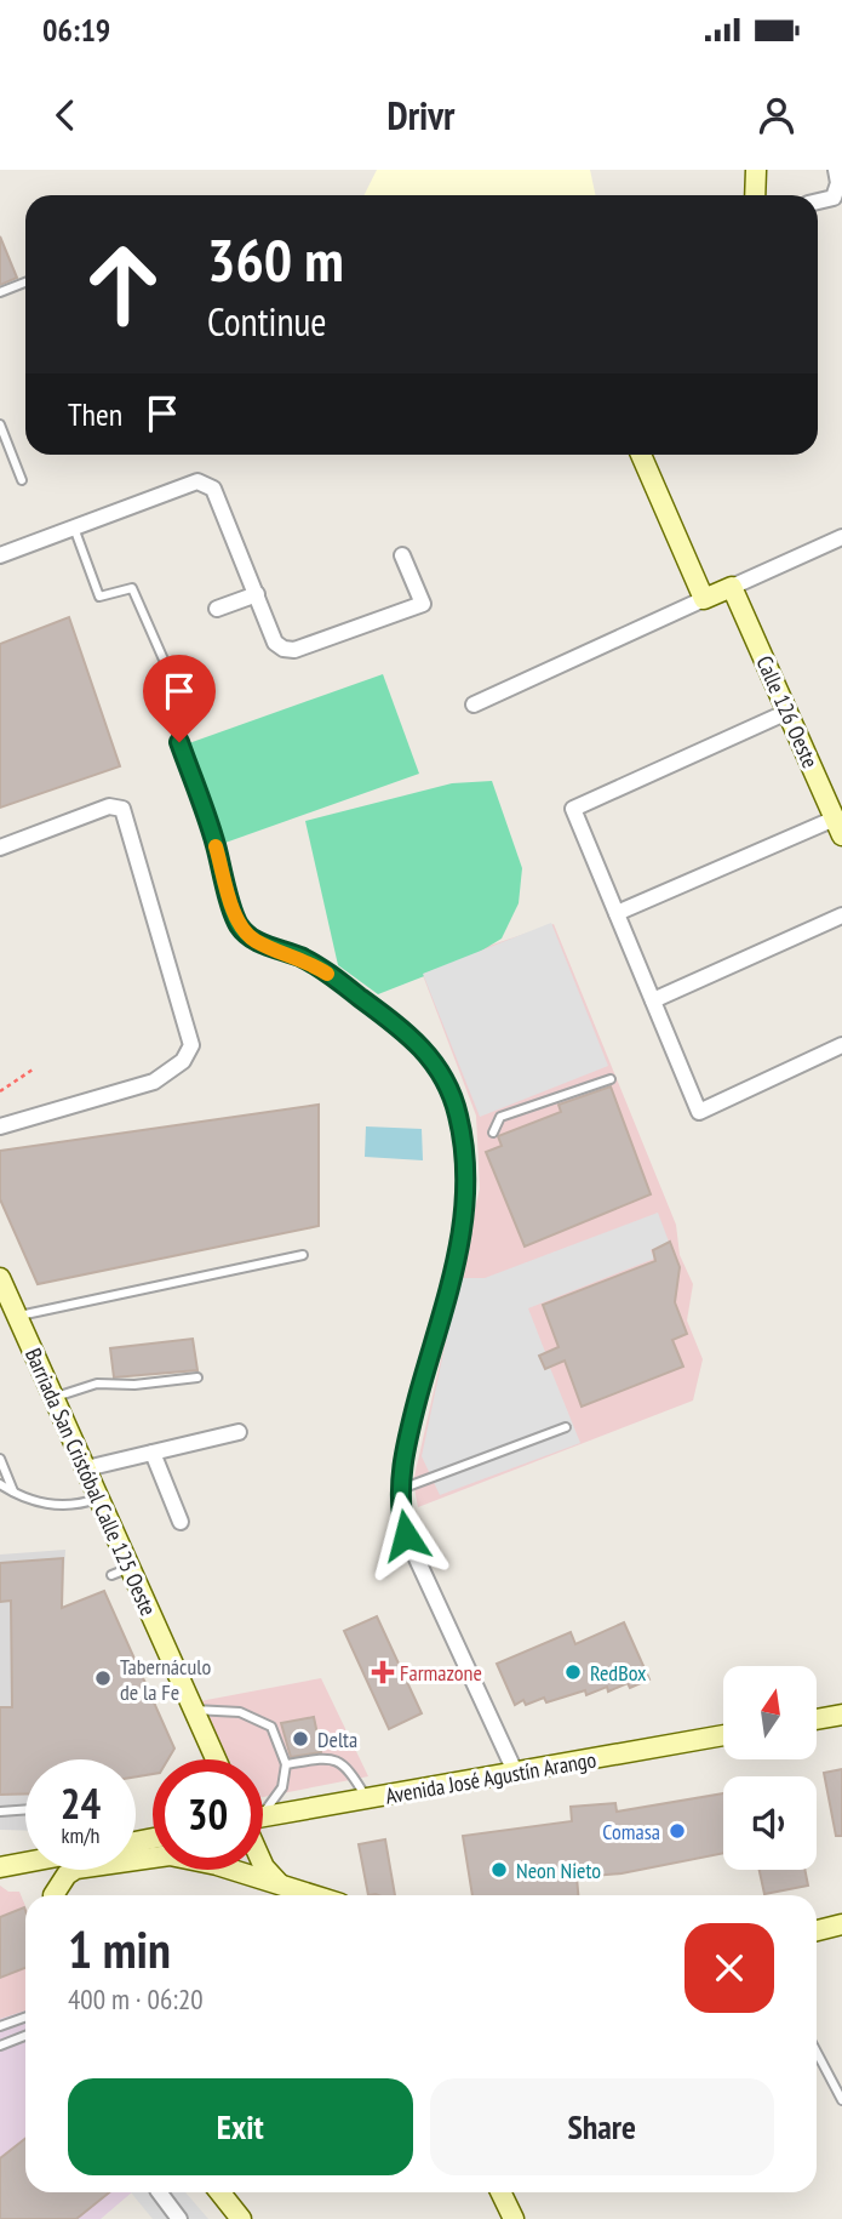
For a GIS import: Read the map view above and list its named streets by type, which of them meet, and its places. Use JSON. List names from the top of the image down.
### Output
{
  "streets": {
    "main road": ["Calle 126 Oeste", "Barriada San Cristóbal Calle 125 Oeste", "Avenida José Agustín Arango"]
  },
  "places": {
    "health": ["Farmazone"],
    "other": [
      "RedBox",
      "Tabernáculo de la Fe",
      "Delta",
      "Comasa",
      "Neon Nieto"
    ]
  },
  "north": "top",
  "page": {
    "status": "06:19",
    "header": "Drivr",
    "turn": ["360 m", "Continue"],
    "then": "Then",
    "speed": "24 km/h",
    "limit": "30",
    "heading": ["1 min", "400 m · 06:20"],
    "buttons": ["Exit", "Share"]
  }
}
